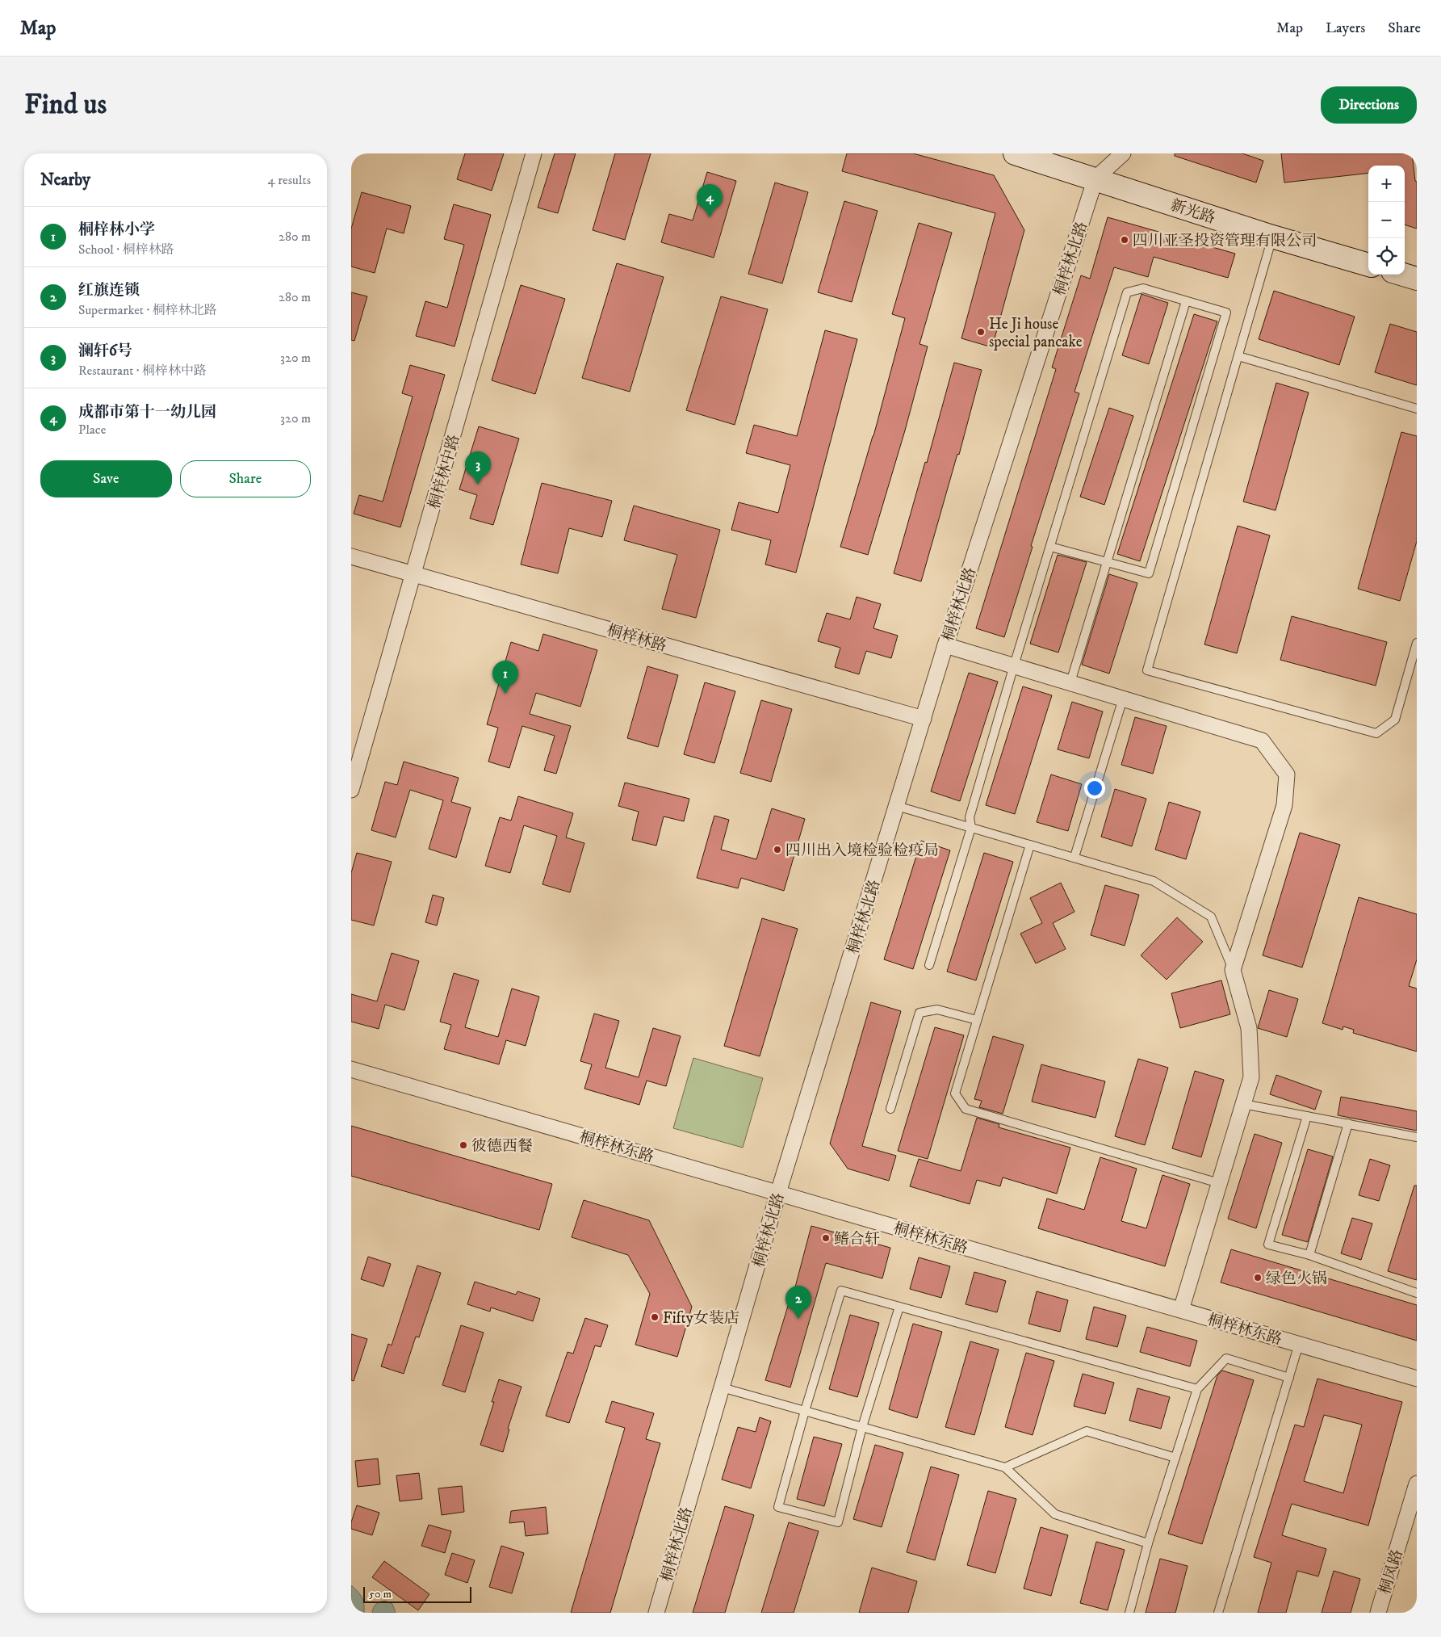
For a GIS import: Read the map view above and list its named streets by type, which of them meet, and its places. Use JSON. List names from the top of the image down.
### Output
{
  "streets": {
    "main road": ["新光路"],
    "street": [
      "桐梓林北路",
      "桐梓林中路",
      "桐梓林路",
      "桐梓林东路",
      "桐凤路"
    ]
  },
  "crossings": [
    ["新光路", "桐梓林北路"],
    ["桐梓林北路", "桐梓林路"],
    ["桐梓林北路", "桐梓林东路"],
    ["桐梓林中路", "桐梓林路"]
  ],
  "places": [
    "四川亚圣投资管理有限公司",
    "He Ji house special pancake",
    "四川出入境检验检疫局",
    "彼德西餐",
    "鳍合轩",
    "绿色火锅",
    "Fifty女装店"
  ],
  "scale_bar": "50 m",
  "page": {
    "header": "Map",
    "nav": ["Map", "Layers", "Share"],
    "buttons": [
      "Directions",
      ["Save", "Share"]
    ],
    "title": "Find us",
    "heading": ["Nearby", "4 results"],
    "map_buttons": ["+", "−"],
    "pins": [
      "4",
      "3",
      "1",
      "2"
    ],
    "list": [
      {
        "mark": "1",
        "name": "桐梓林小学",
        "note": "School · 桐梓林路",
        "value": "280 m"
      },
      {
        "mark": "2",
        "name": "红旗连锁",
        "note": "Supermarket · 桐梓林北路",
        "value": "280 m"
      },
      {
        "mark": "3",
        "name": "澜轩6号",
        "note": "Restaurant · 桐梓林中路",
        "value": "320 m"
      },
      {
        "mark": "4",
        "name": "成都市第十一幼儿园",
        "note": "Place",
        "value": "320 m"
      }
    ],
    "scale": "50 m"
  }
}
